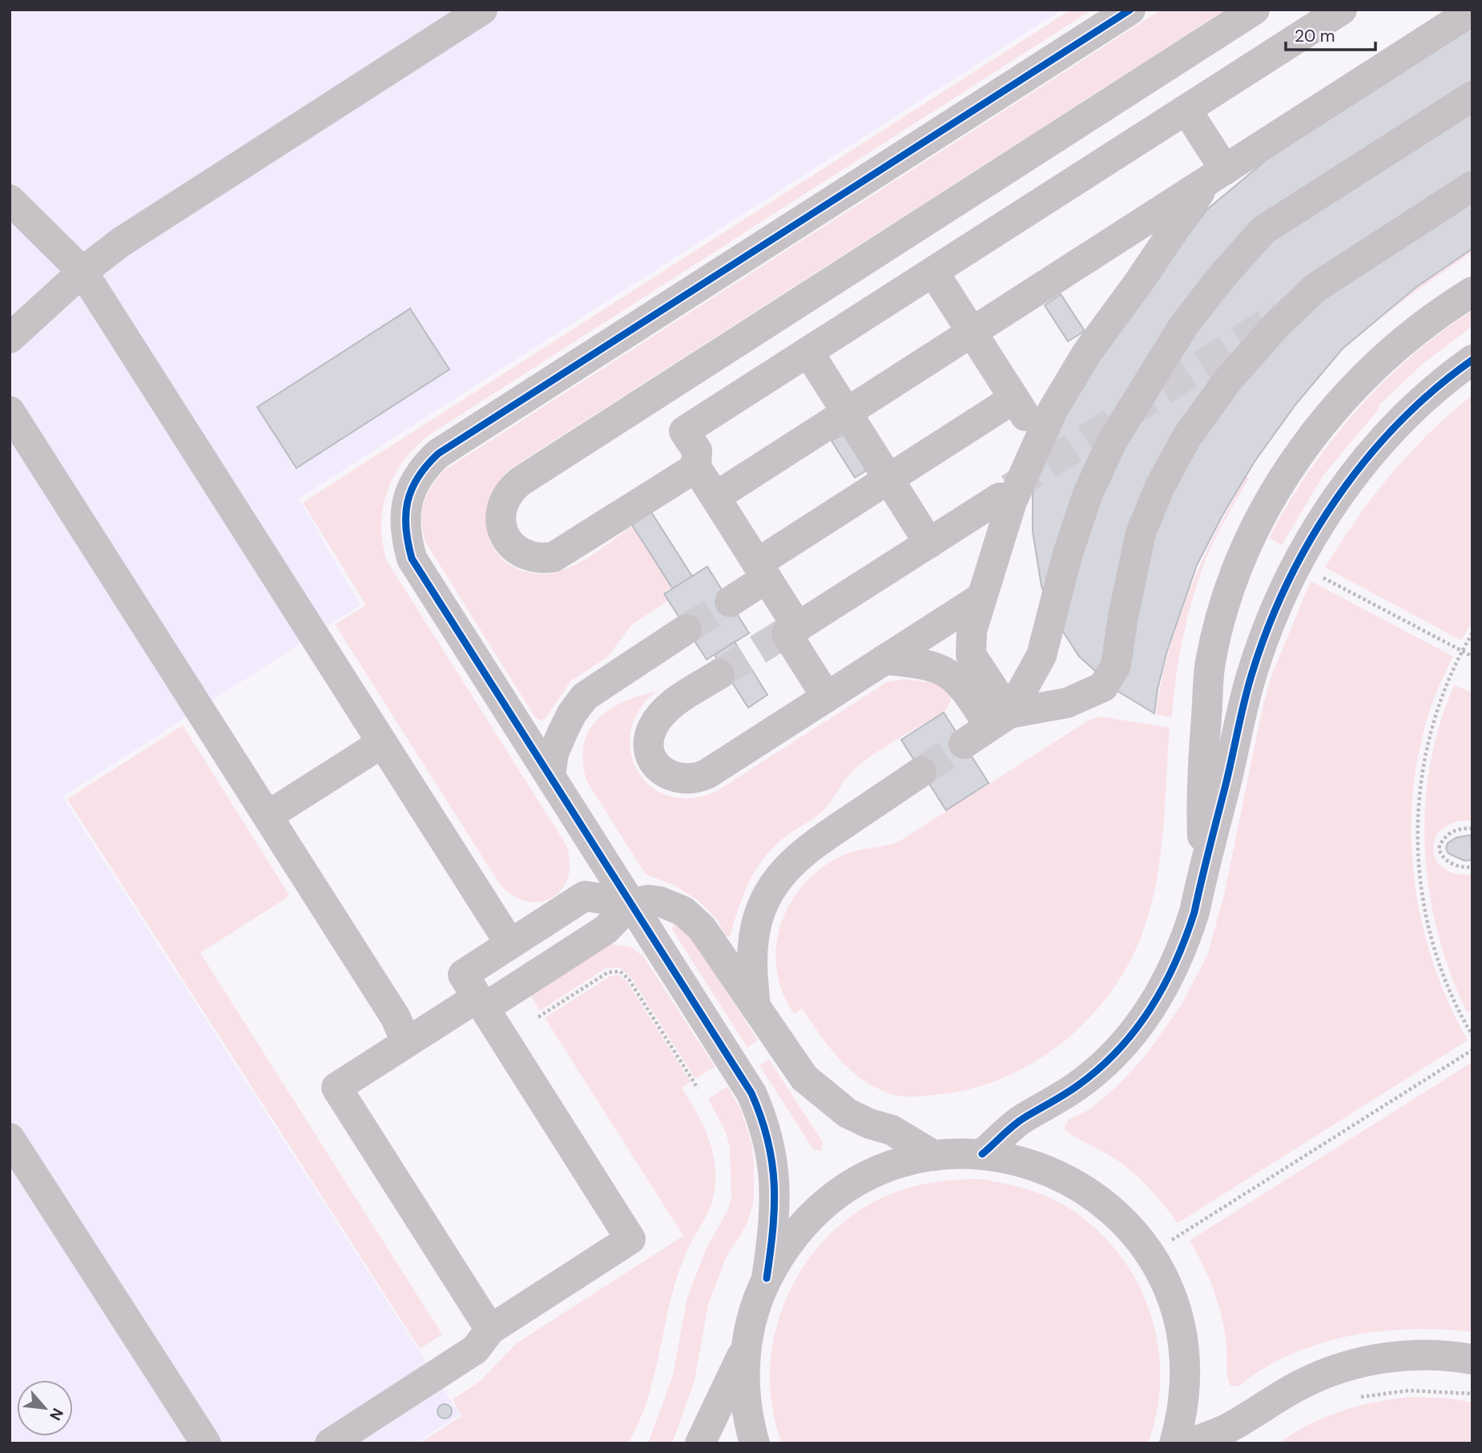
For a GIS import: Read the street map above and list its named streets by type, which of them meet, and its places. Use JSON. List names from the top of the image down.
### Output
{
  "scale_bar": "20 m",
  "north": "bottom right"
}
